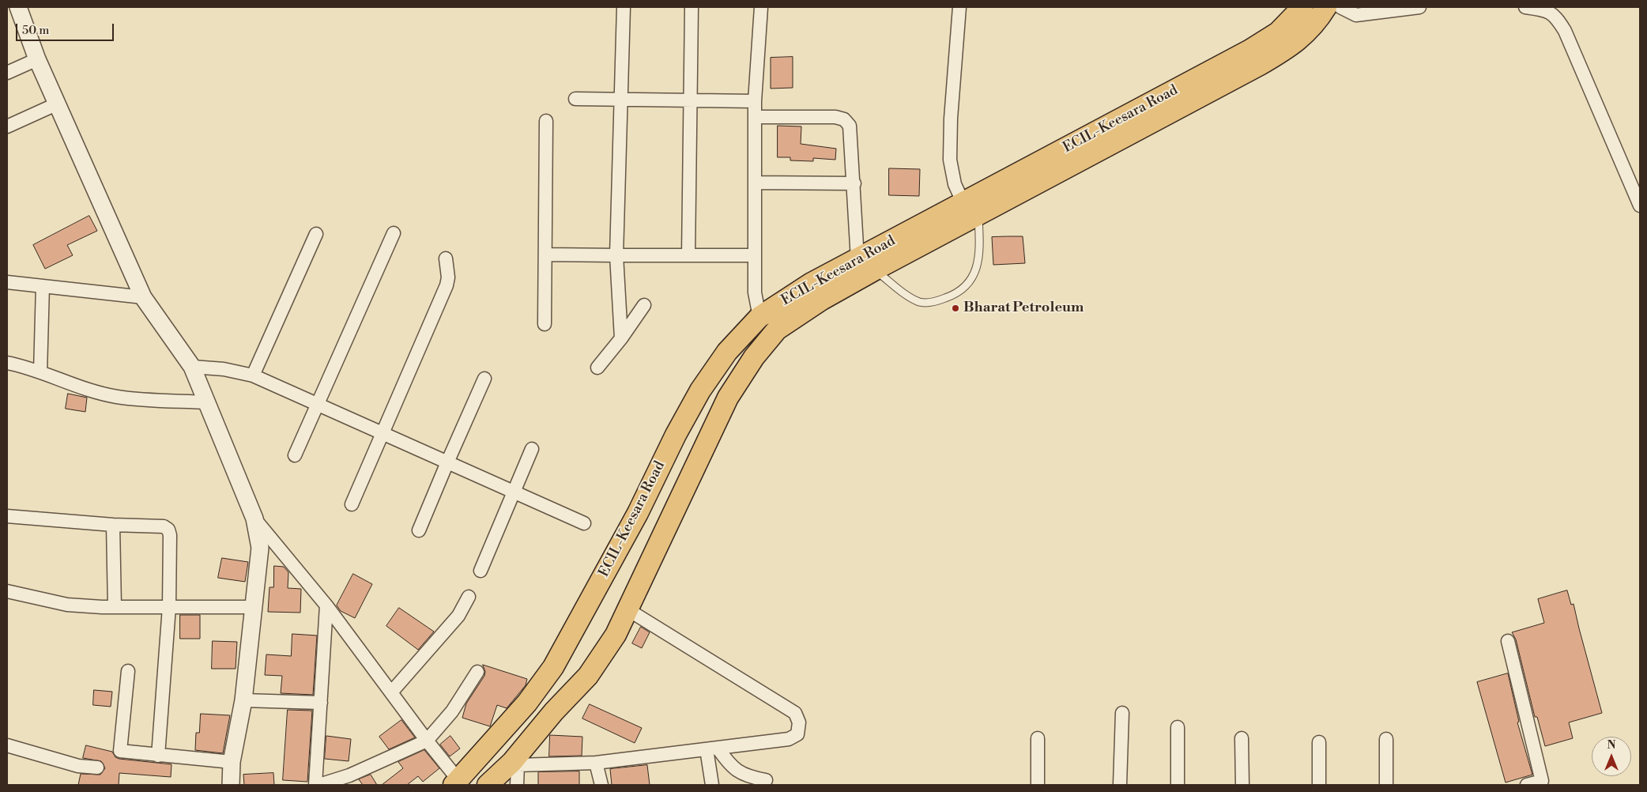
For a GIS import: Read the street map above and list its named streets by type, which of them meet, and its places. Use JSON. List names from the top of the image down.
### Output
{
  "streets": {
    "main road": ["ECIL-Keesara Road"]
  },
  "places": ["Bharat Petroleum"],
  "scale_bar": "50 m",
  "north": "top"
}
